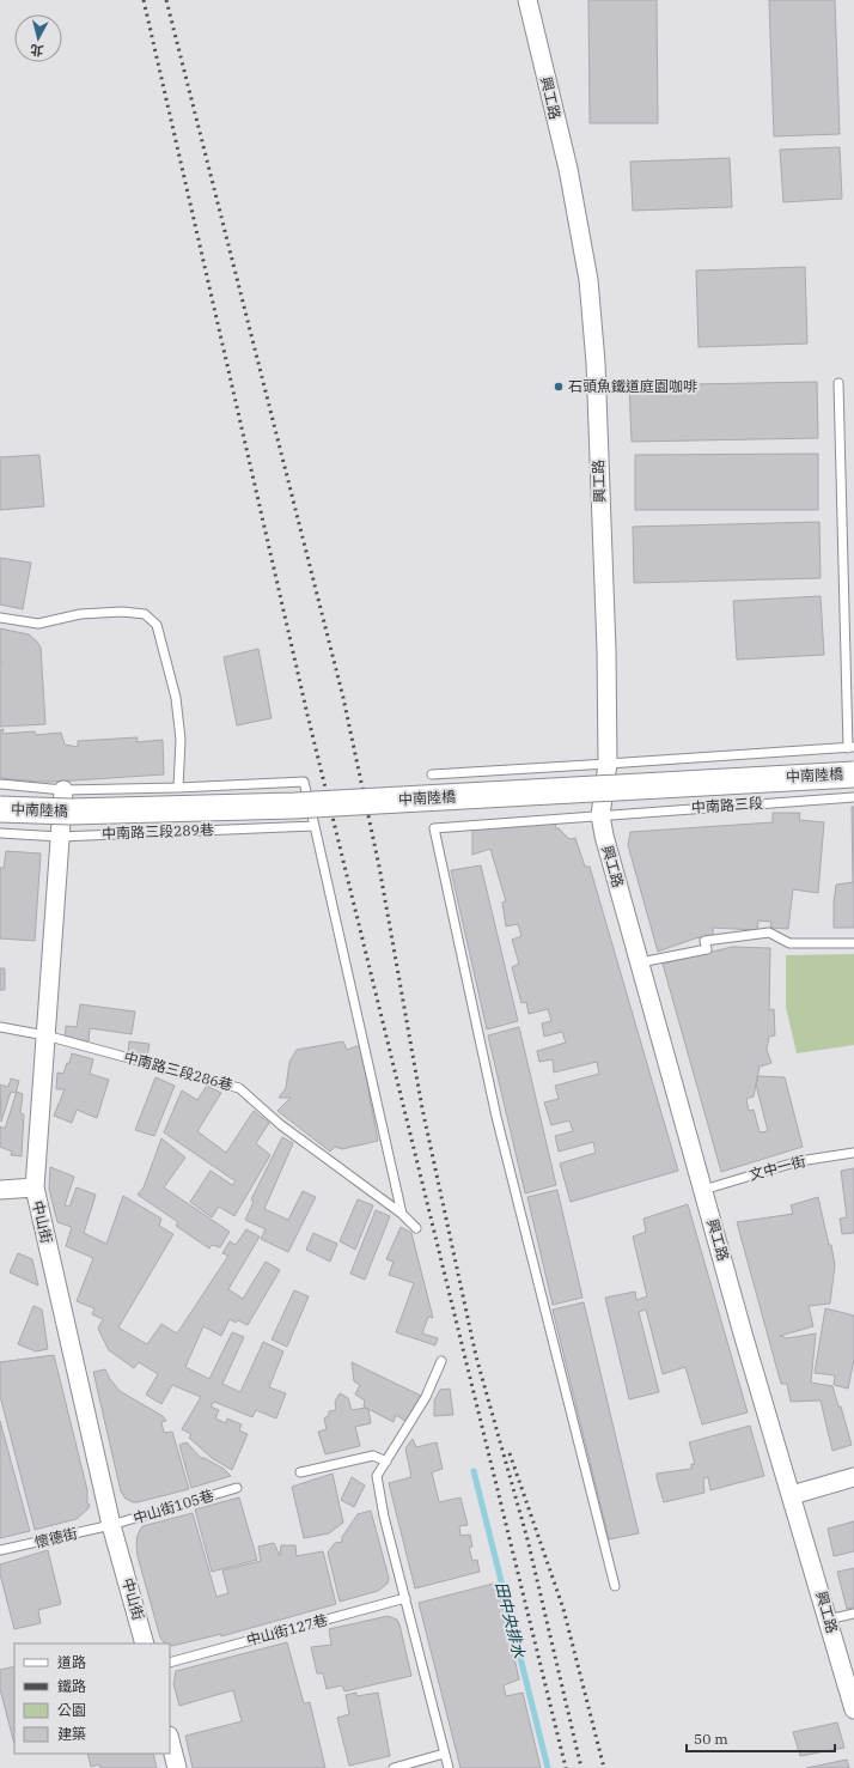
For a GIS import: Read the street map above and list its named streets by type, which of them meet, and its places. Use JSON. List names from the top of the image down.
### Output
{
  "streets": {
    "main road": ["中南陸橋"],
    "street": ["興工路", "中山街"],
    "lane": [
      "中南路三段",
      "中南路三段289巷",
      "中南路三段286巷",
      "文中一街",
      "中山街105巷",
      "懷德街",
      "中山街127巷"
    ]
  },
  "crossings": [
    ["興工路", "中南路三段"],
    ["興工路", "文中一街"],
    ["中南路三段289巷", "中山街"],
    ["中南路三段286巷", "中山街"],
    ["中山街", "中山街105巷"],
    ["中山街", "懷德街"],
    ["中山街105巷", "懷德街"]
  ],
  "water": ["田中央排水"],
  "places": ["石頭魚鐵道庭園咖啡"],
  "legend": [
    "道路",
    "鐵路",
    "公園",
    "建築"
  ],
  "scale_bar": "50 m",
  "north": "bottom"
}
